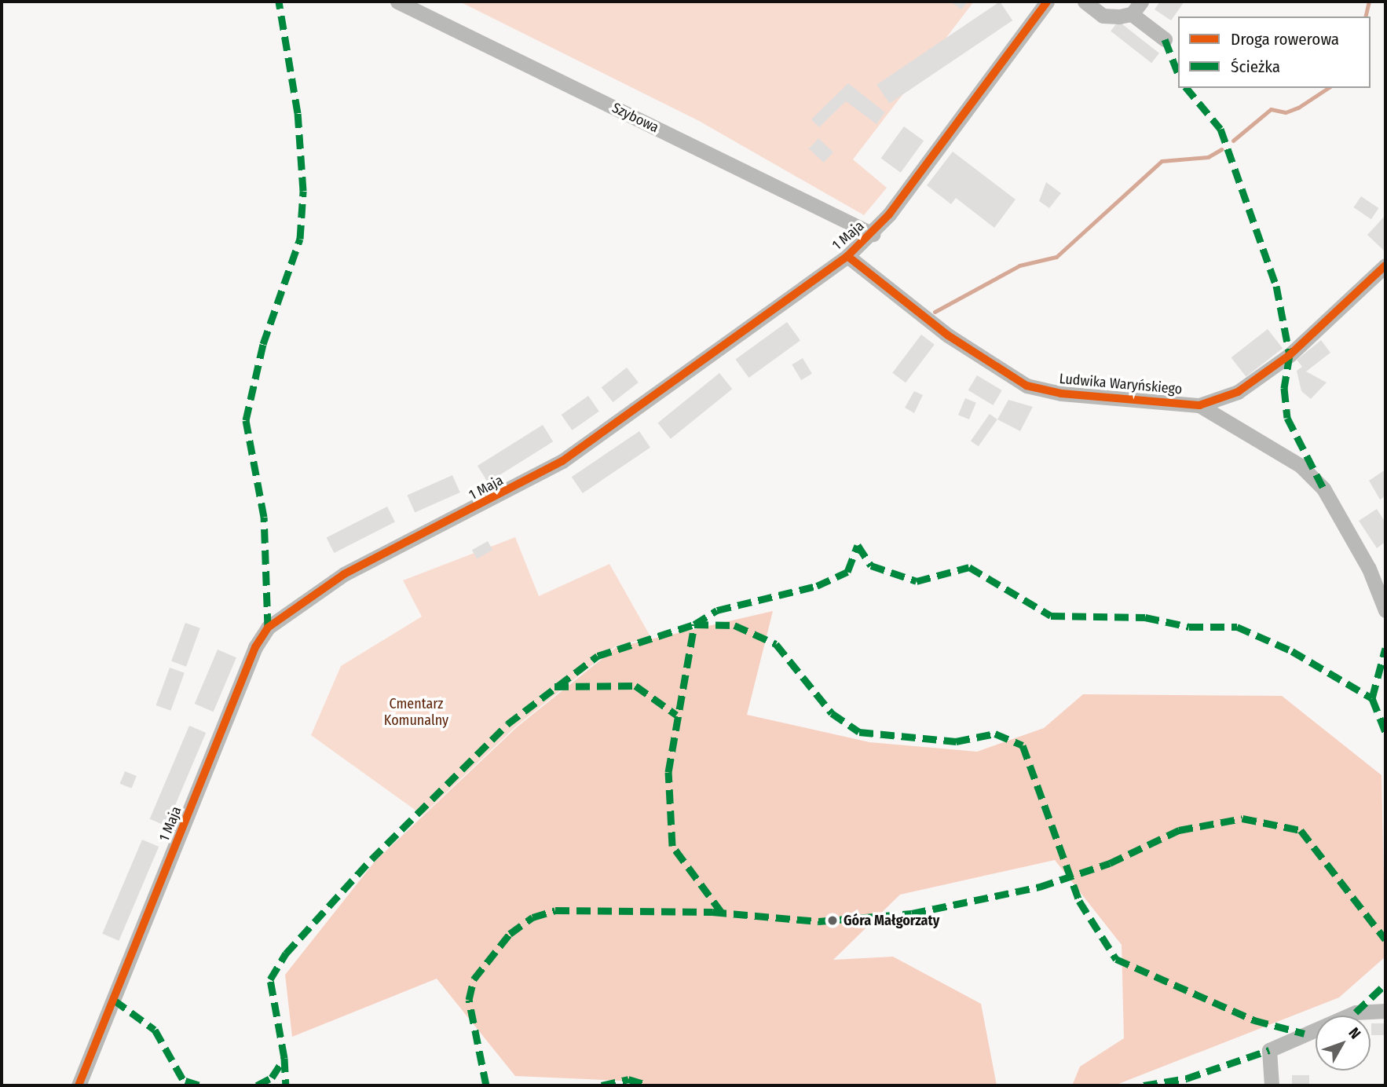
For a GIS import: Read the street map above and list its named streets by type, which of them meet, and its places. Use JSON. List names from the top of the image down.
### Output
{
  "streets": {
    "street": ["Szybowa", "1 Maja", "Ludwika Waryńskiego"]
  },
  "crossings": [
    ["Szybowa", "1 Maja"],
    ["1 Maja", "Ludwika Waryńskiego"]
  ],
  "parks": ["Cmentarz Komunalny"],
  "places": ["Góra Małgorzaty"],
  "legend": ["Droga rowerowa", "Ścieżka"],
  "north": "top right"
}
